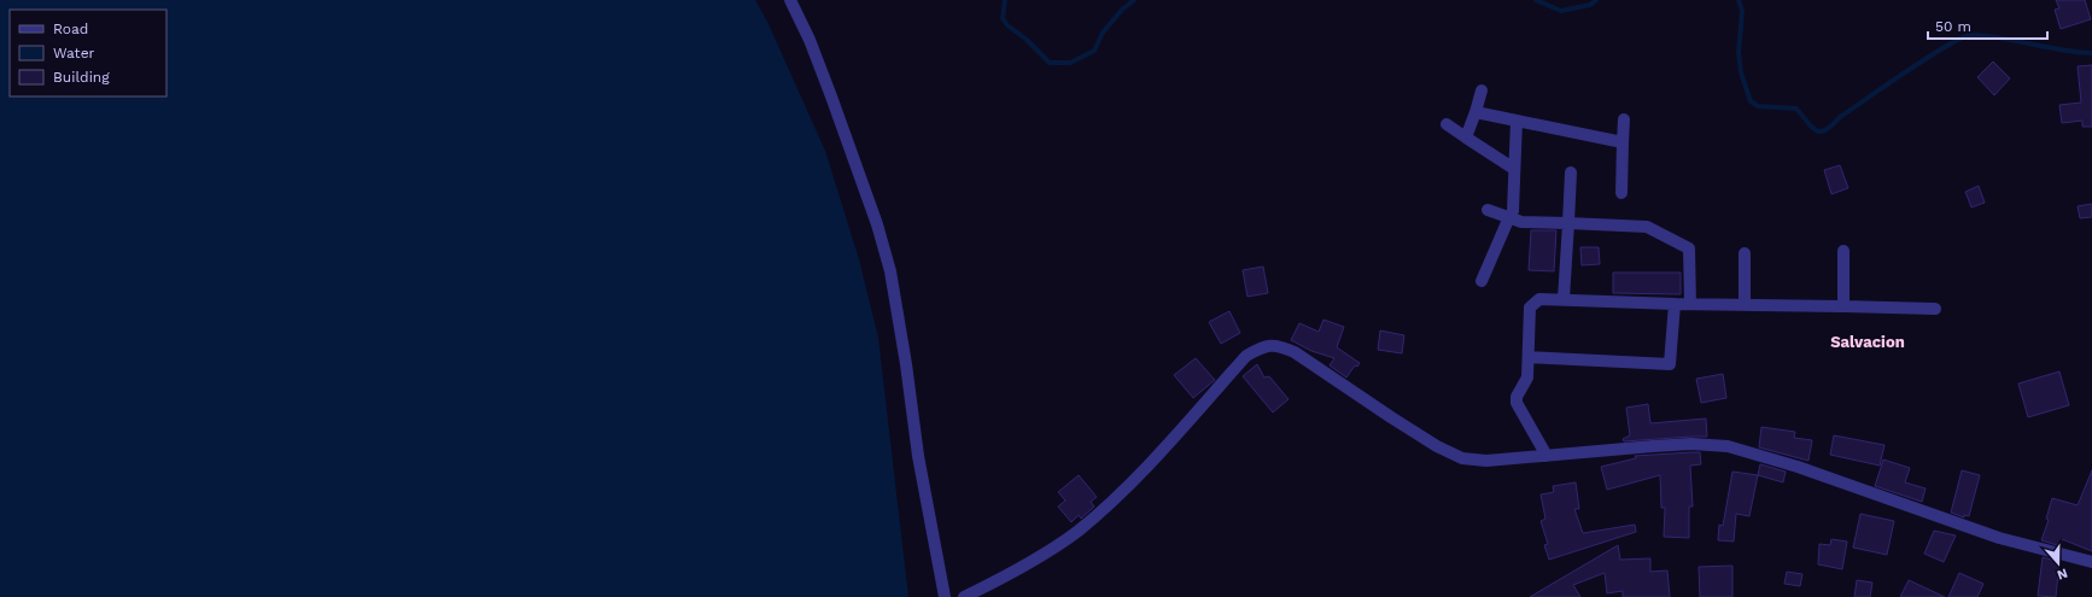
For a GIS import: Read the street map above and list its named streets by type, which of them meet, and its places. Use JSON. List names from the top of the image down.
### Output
{
  "districts": ["Salvacion"],
  "legend": ["Road", "Water", "Building"],
  "scale_bar": "50 m",
  "north": "bottom"
}
